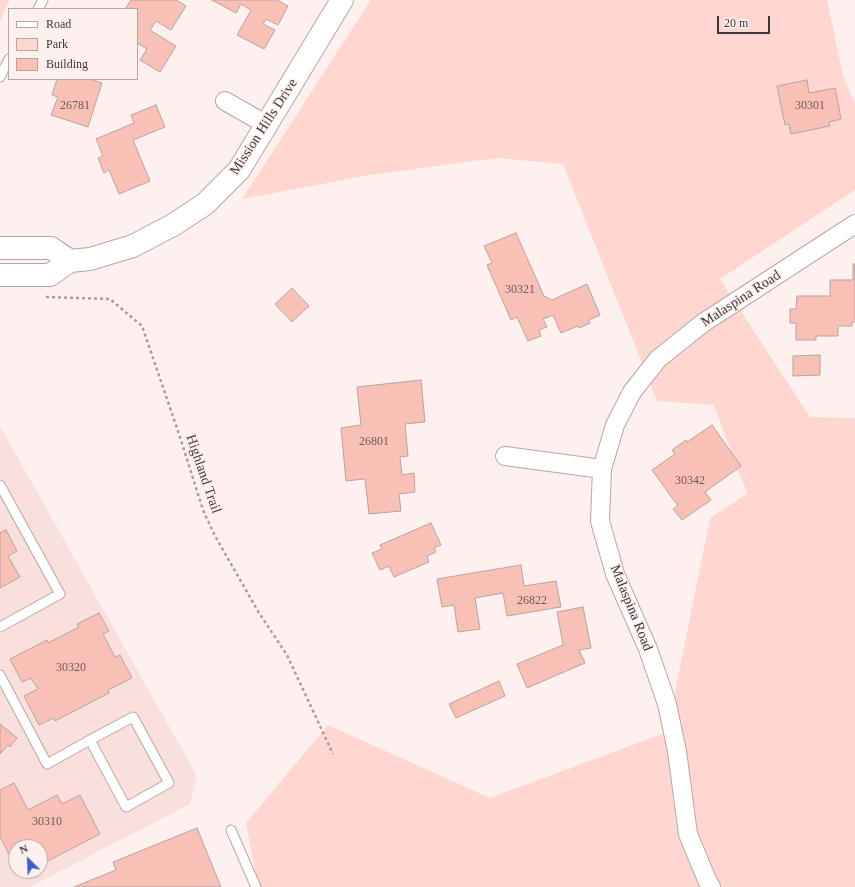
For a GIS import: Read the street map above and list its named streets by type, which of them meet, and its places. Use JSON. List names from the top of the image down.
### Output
{
  "streets": {
    "street": ["Mission Hills Drive", "Malaspina Road"],
    "path": ["Highland Trail"]
  },
  "house_numbers": [
    "26781",
    "30301",
    "30321",
    "26801",
    "30342",
    "26822",
    "30320",
    "30310"
  ],
  "legend": ["Road", "Park", "Building"],
  "scale_bar": "20 m",
  "north": "top left"
}
